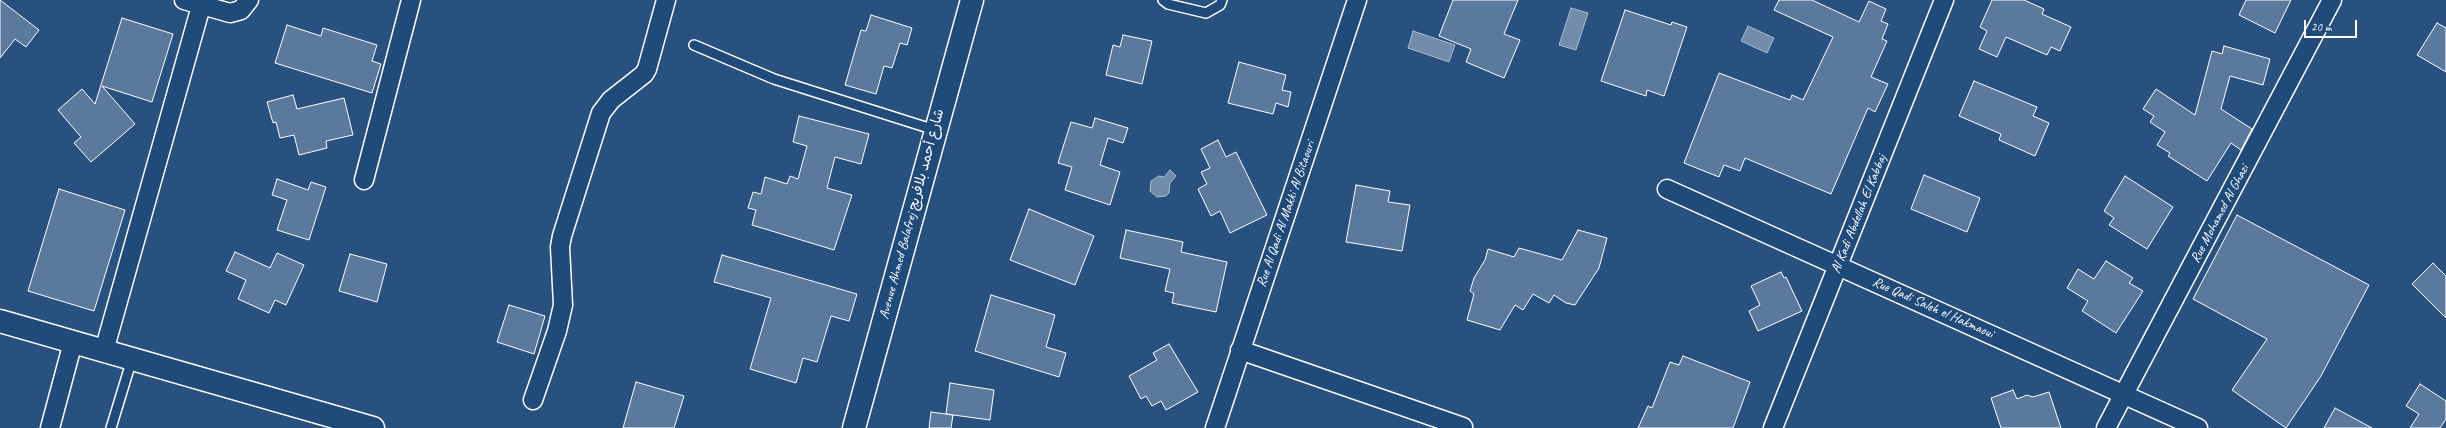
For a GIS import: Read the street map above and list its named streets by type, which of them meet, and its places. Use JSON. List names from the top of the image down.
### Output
{
  "streets": {
    "main road": ["Avenue Ahmed Balafrej شارع أحمد بلافريج"],
    "street": [
      "Rue Al Qadi Al Makki Al Bitaouri",
      "Al Kadi Abdellah El Kabbaj",
      "Rue Mohamed Al Ghazi",
      "Rue Qadi Saleh el Hakmaoui"
    ]
  },
  "crossings": [
    ["Al Kadi Abdellah El Kabbaj", "Rue Qadi Saleh el Hakmaoui"],
    ["Rue Mohamed Al Ghazi", "Rue Qadi Saleh el Hakmaoui"]
  ],
  "scale_bar": "20 m"
}
